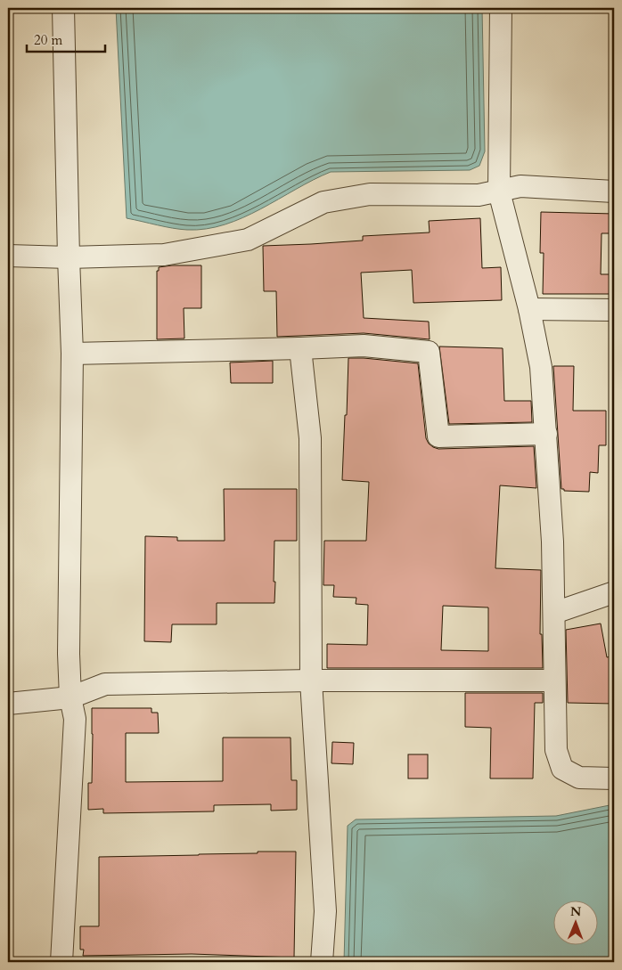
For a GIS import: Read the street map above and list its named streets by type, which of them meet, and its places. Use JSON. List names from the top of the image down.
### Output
{
  "scale_bar": "20 m",
  "north": "top"
}
